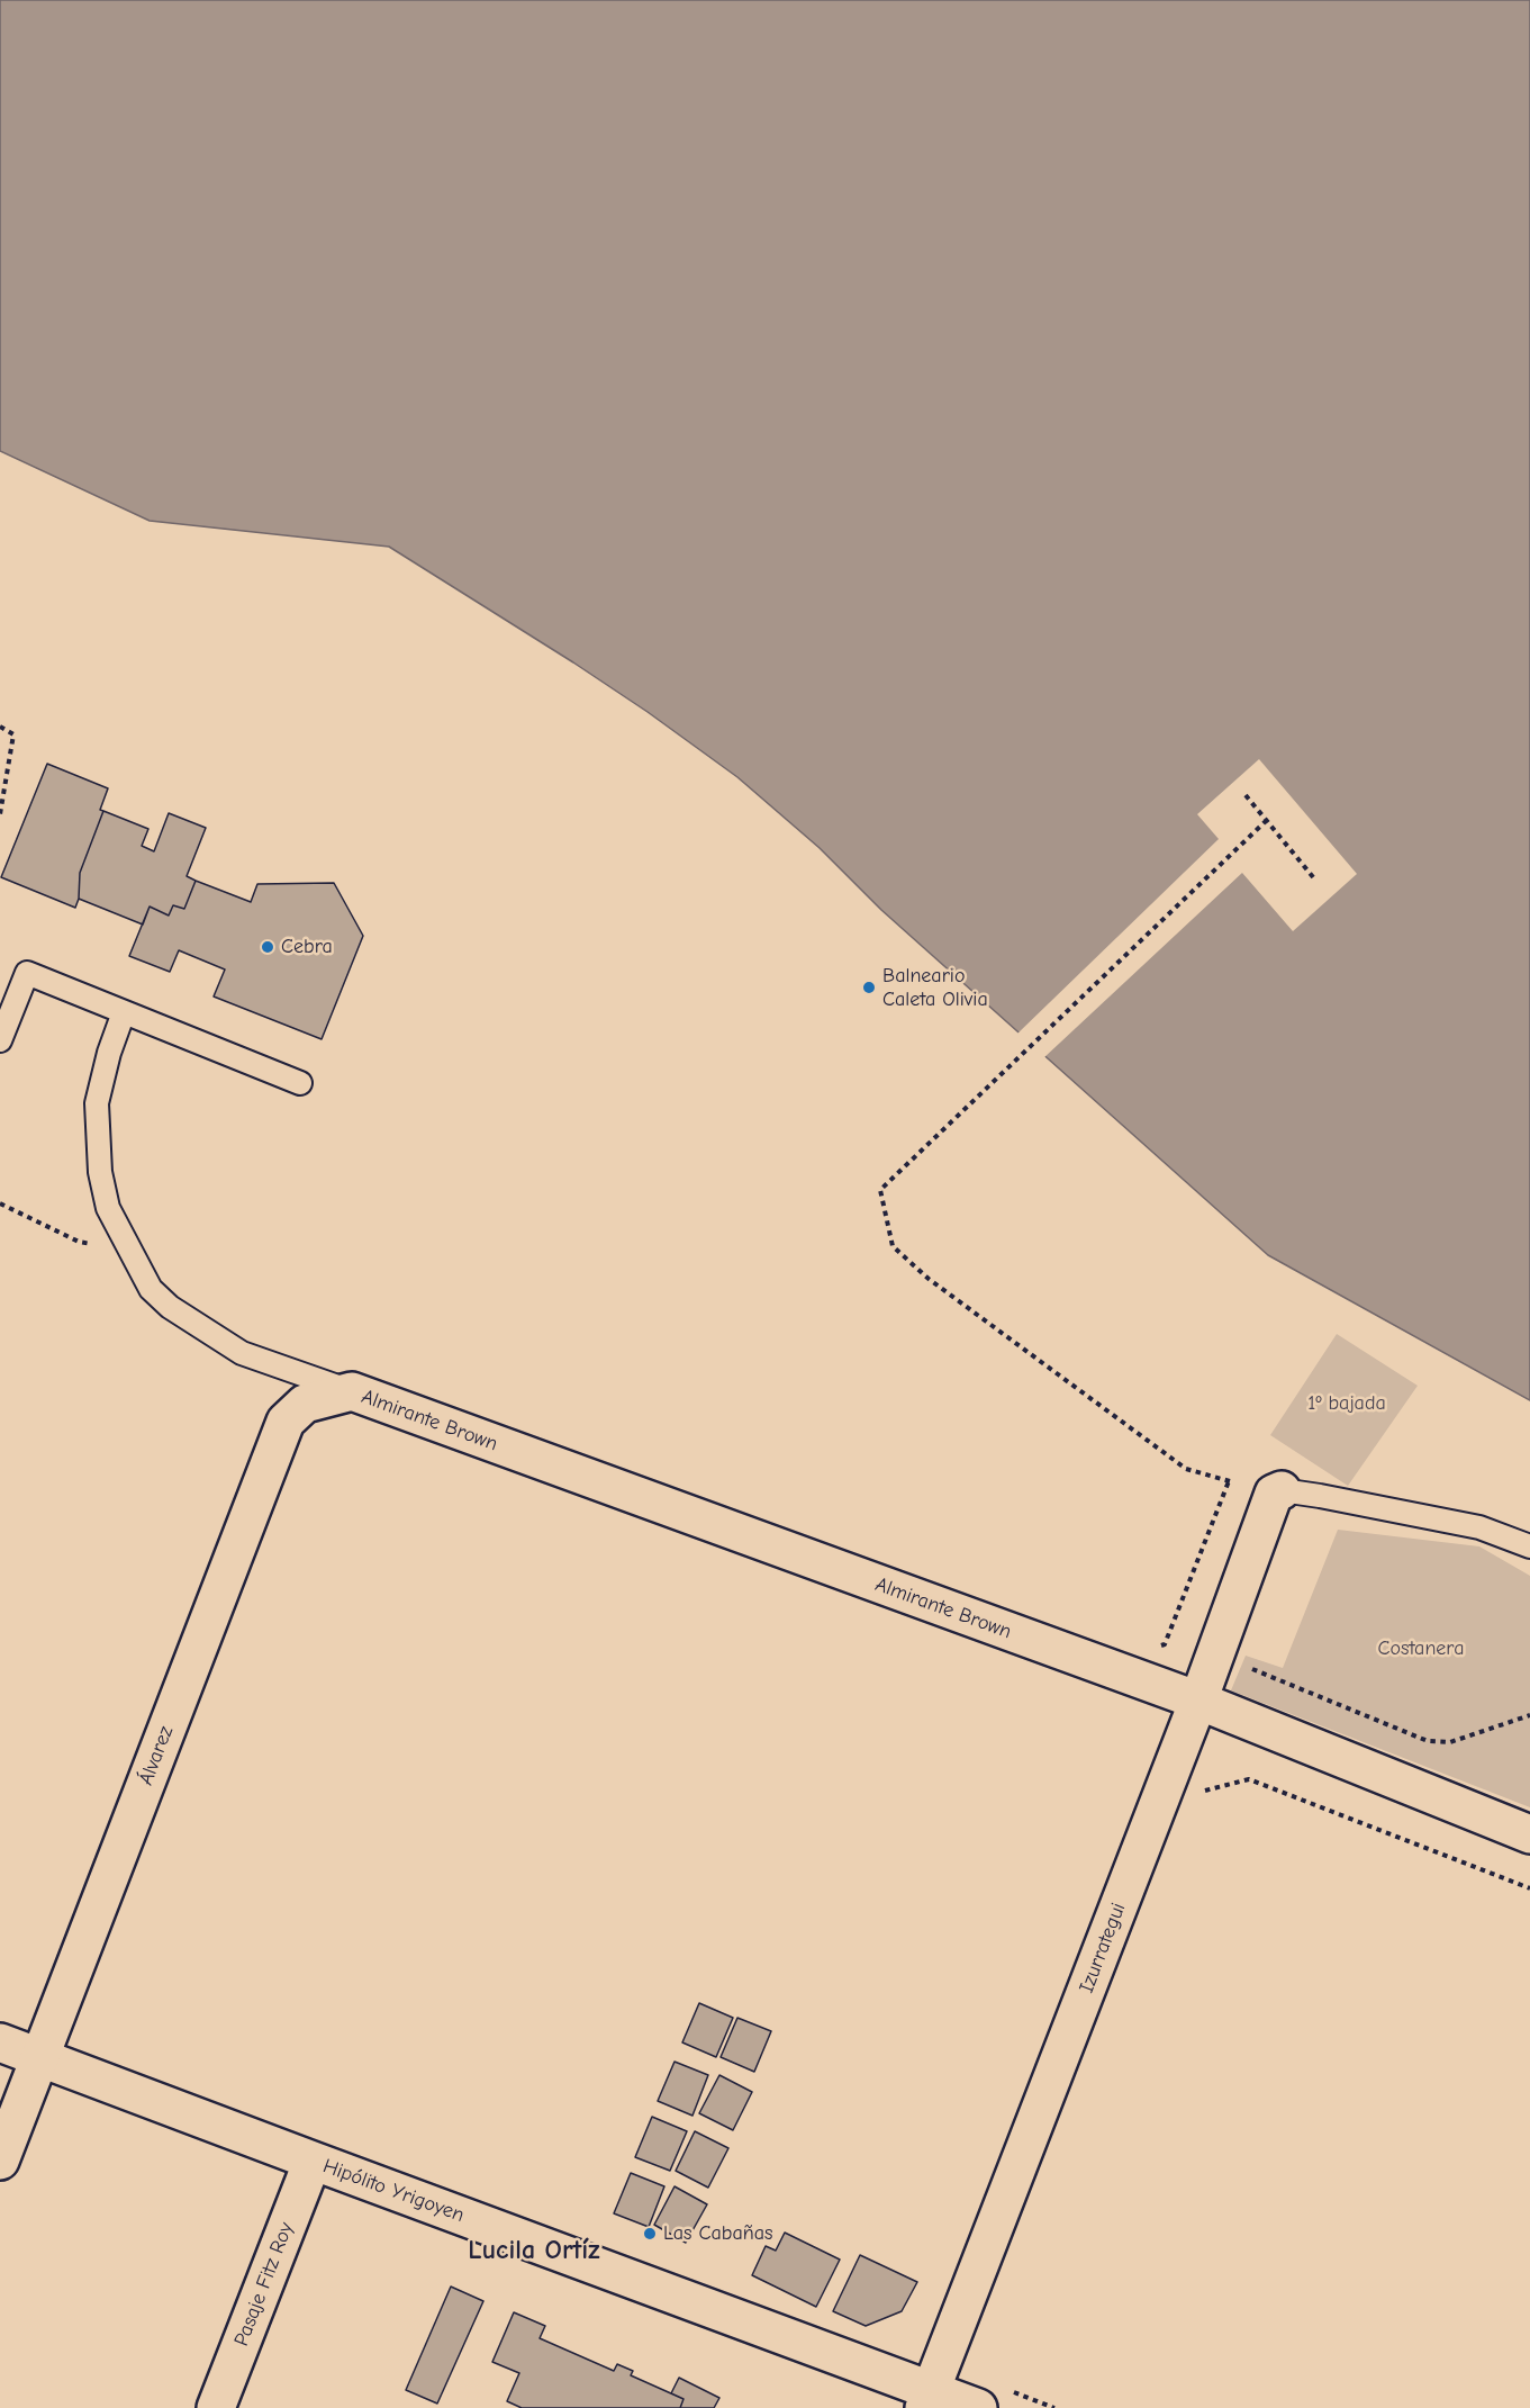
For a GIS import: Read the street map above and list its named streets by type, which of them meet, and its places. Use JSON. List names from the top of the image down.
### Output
{
  "streets": {
    "street": [
      "Almirante Brown",
      "Álvarez",
      "Izurrategui",
      "Hipólito Yrigoyen",
      "Pasaje Fitz Roy"
    ]
  },
  "crossings": [
    ["Almirante Brown", "Álvarez"],
    ["Almirante Brown", "Izurrategui"],
    ["Álvarez", "Hipólito Yrigoyen"],
    ["Izurrategui", "Hipólito Yrigoyen"],
    ["Hipólito Yrigoyen", "Pasaje Fitz Roy"]
  ],
  "districts": ["Lucila Ortíz"],
  "parks": ["1º bajada", "Costanera"],
  "places": ["Cebra", "Balneario Caleta Olivia", "Las Cabañas"]
}
